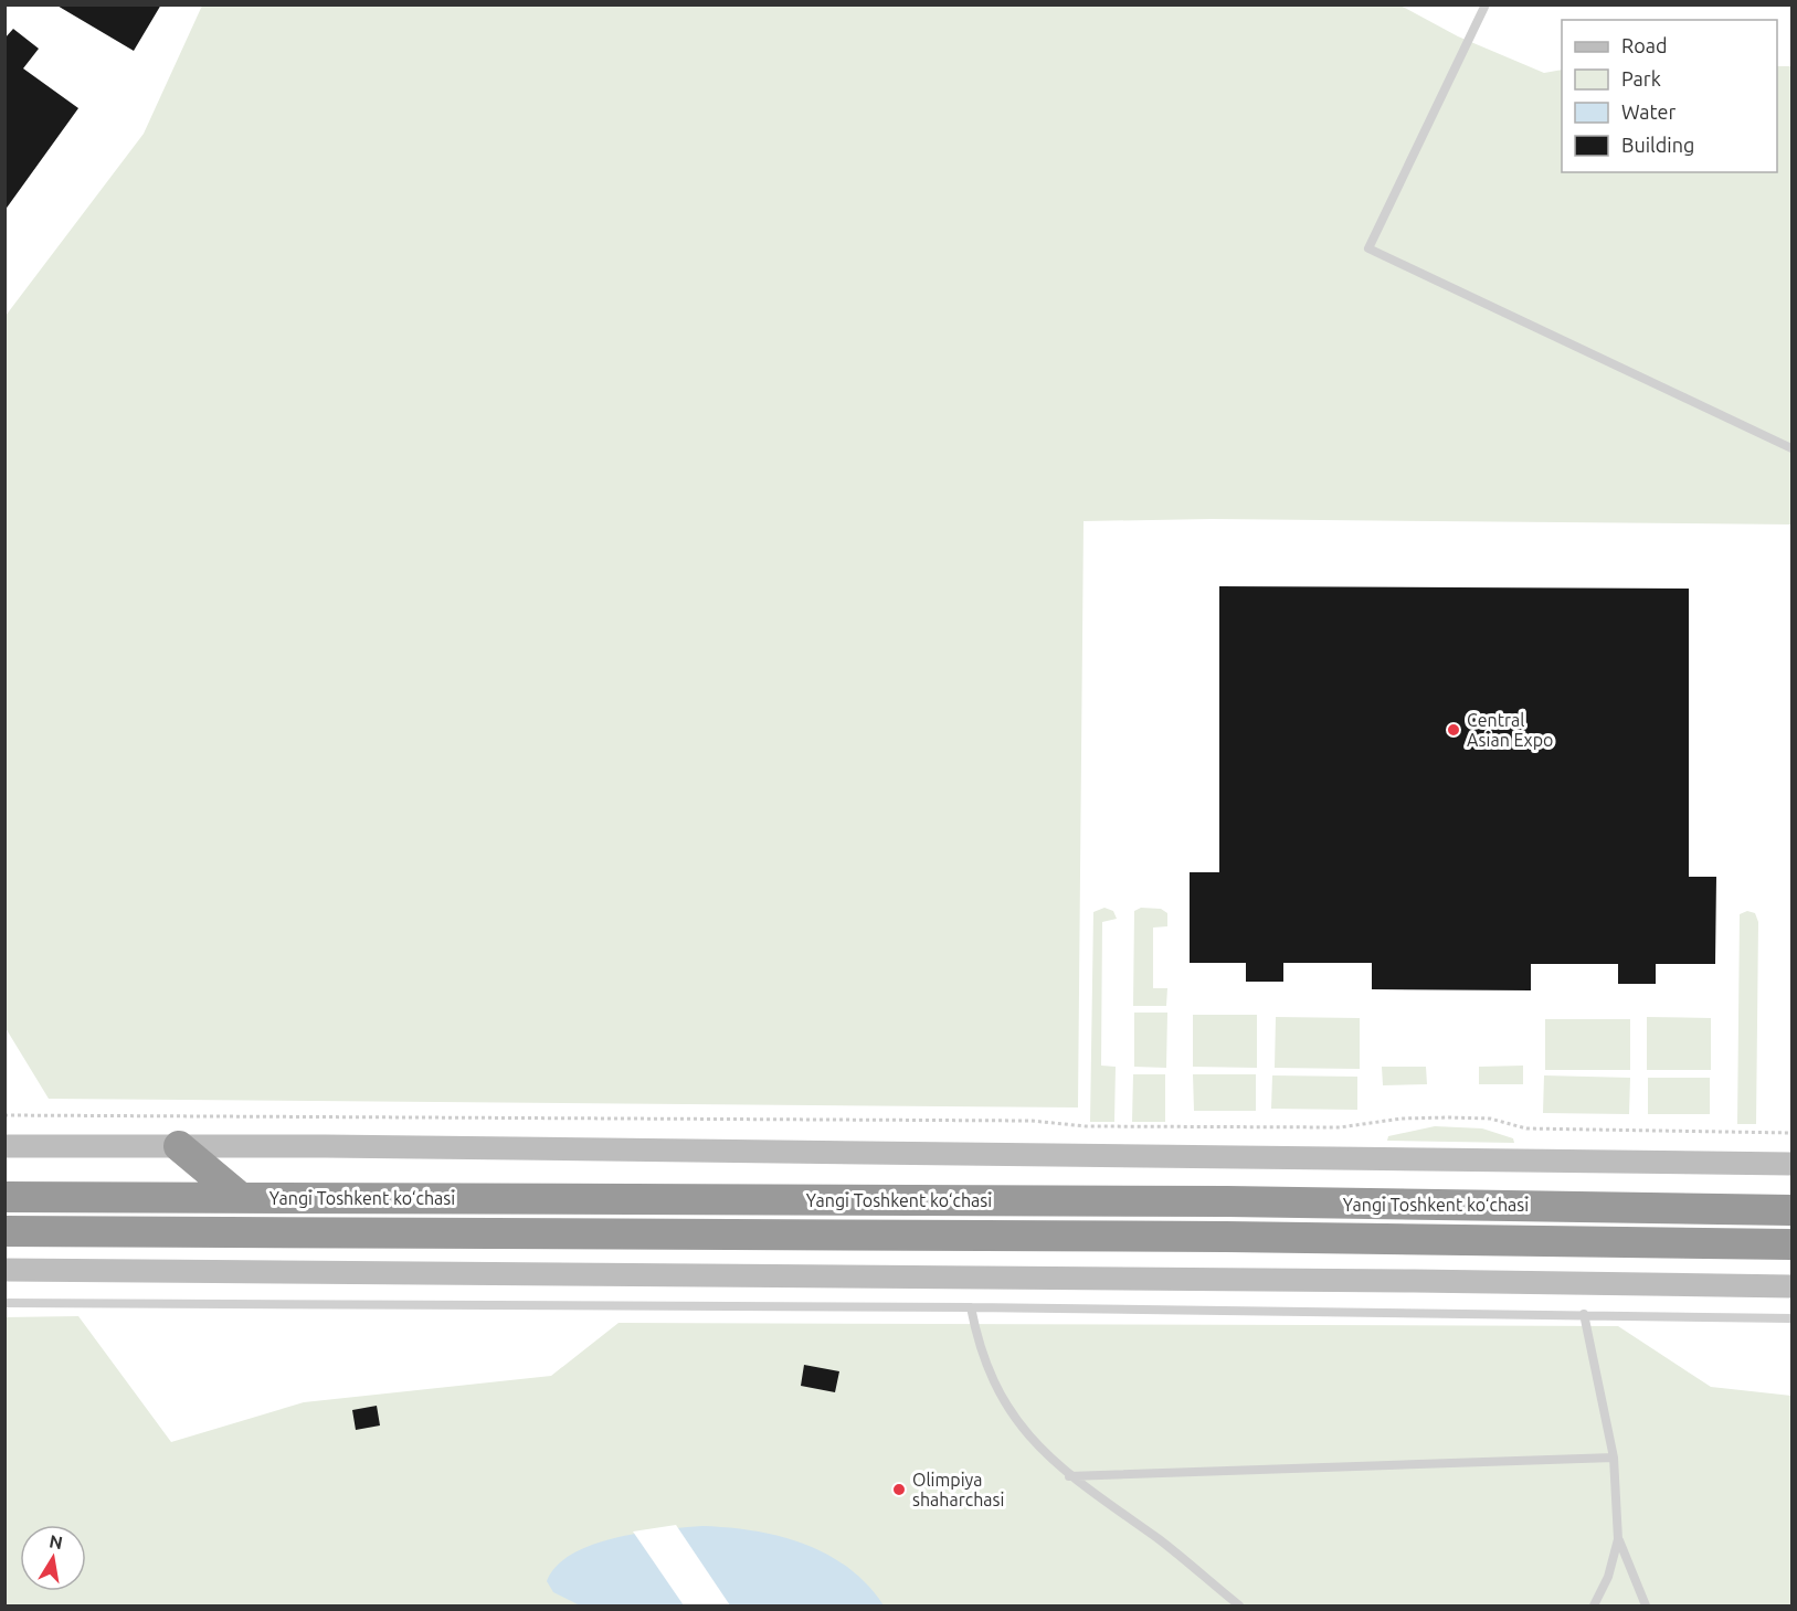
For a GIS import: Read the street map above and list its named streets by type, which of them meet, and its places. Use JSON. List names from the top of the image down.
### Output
{
  "streets": {
    "highway": ["Yangi Toshkent ko‘chasi"]
  },
  "places": ["Central Asian Expo", "Olimpiya shaharchasi"],
  "legend": [
    "Road",
    "Park",
    "Water",
    "Building"
  ],
  "north": "top"
}
